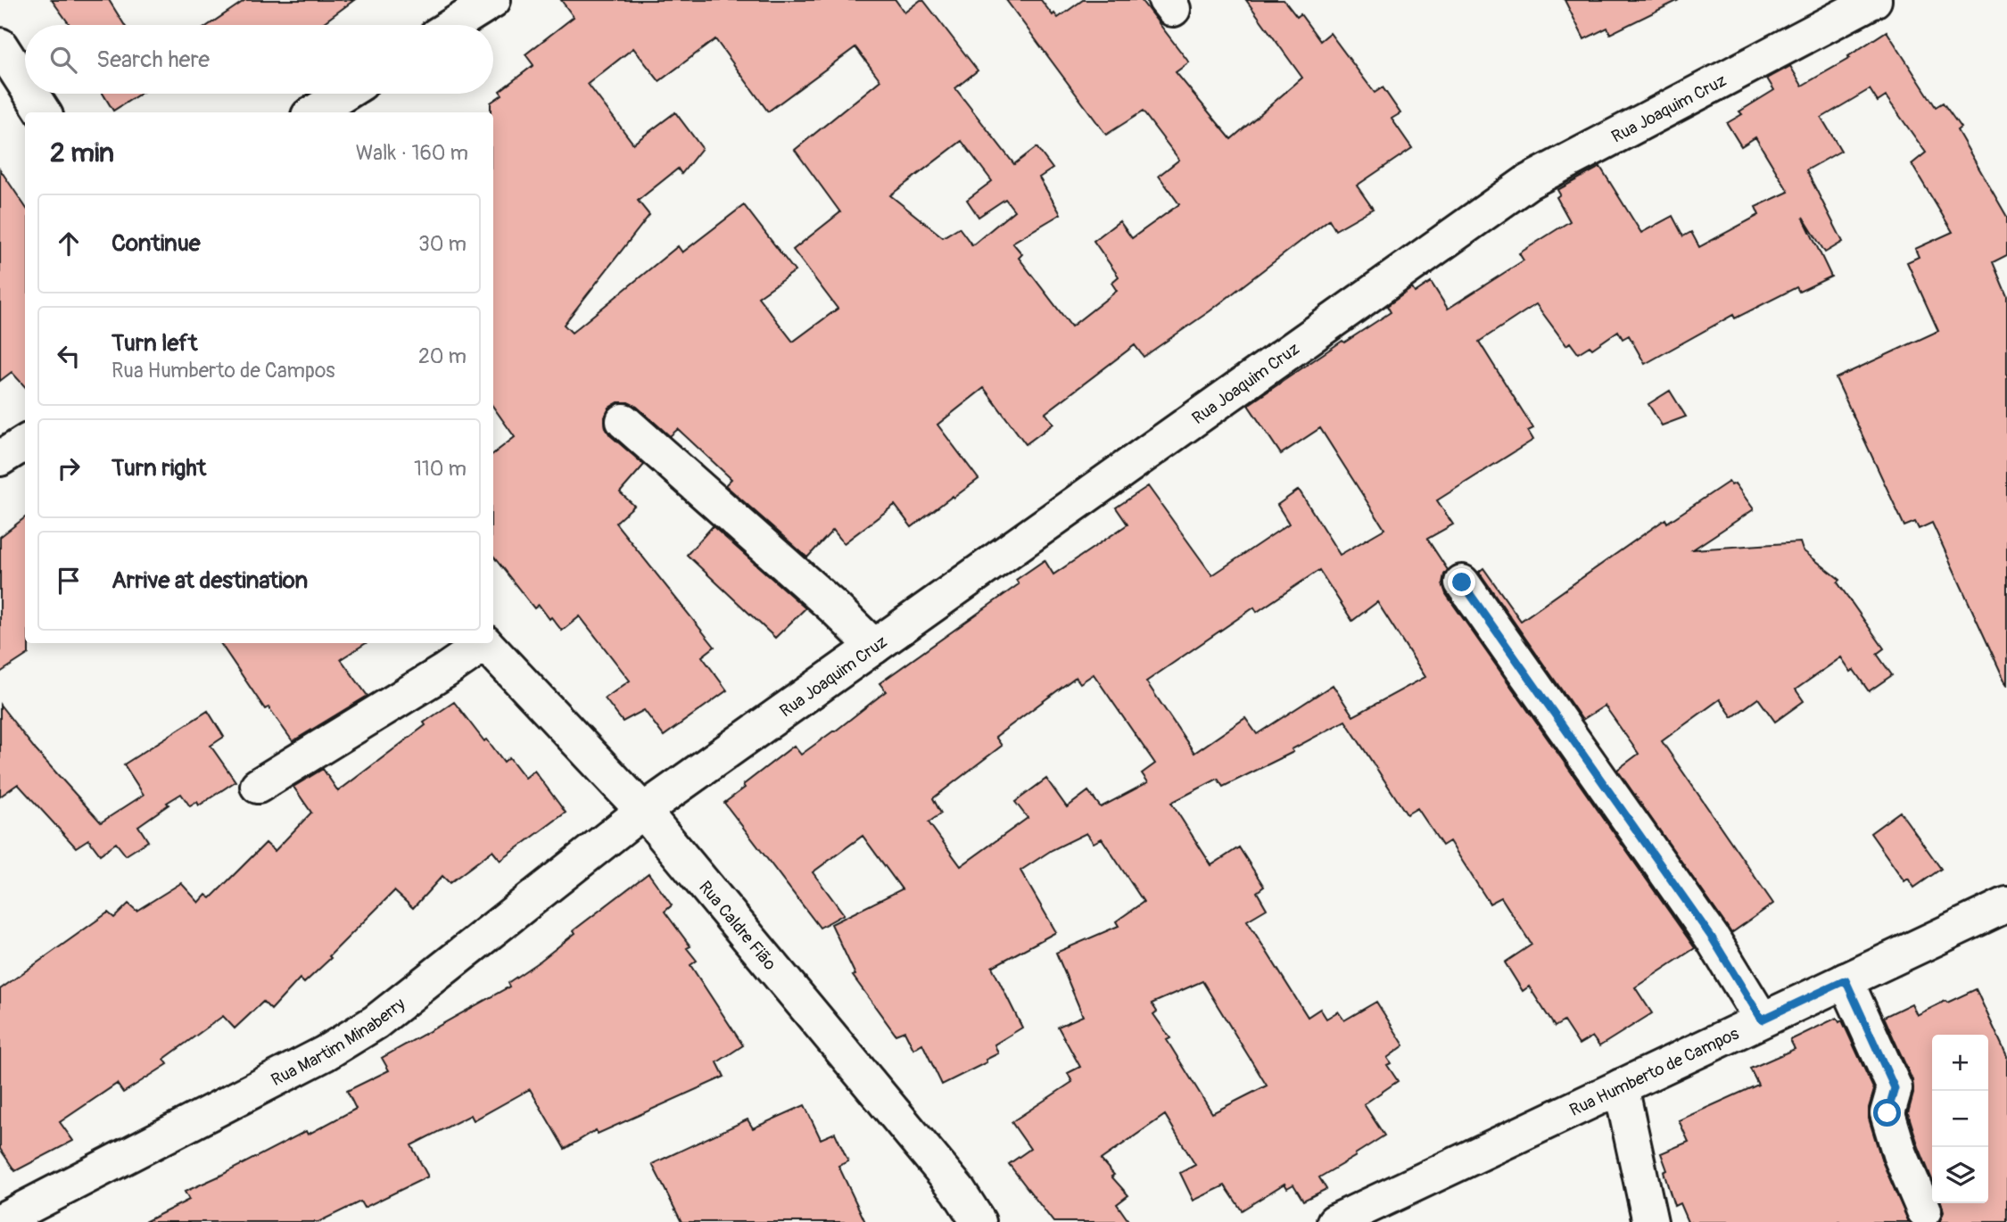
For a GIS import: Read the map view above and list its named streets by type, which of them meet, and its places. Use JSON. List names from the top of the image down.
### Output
{
  "streets": {
    "street": [
      "Rua Joaquim Cruz",
      "Rua Caldre Fião",
      "Rua Martim Minaberry",
      "Rua Humberto de Campos"
    ]
  },
  "crossings": [
    ["Rua Joaquim Cruz", "Rua Caldre Fião"],
    ["Rua Joaquim Cruz", "Rua Martim Minaberry"],
    ["Rua Caldre Fião", "Rua Martim Minaberry"]
  ],
  "page": {
    "search": "Search here",
    "heading": ["2 min", "Walk · 160 m"],
    "list": [
      ["Continue", "30 m"],
      ["Turn left", "Rua Humberto de Campos", "20 m"],
      ["Turn right", "110 m"],
      "Arrive at destination"
    ],
    "map_buttons": ["+", "−"]
  }
}
